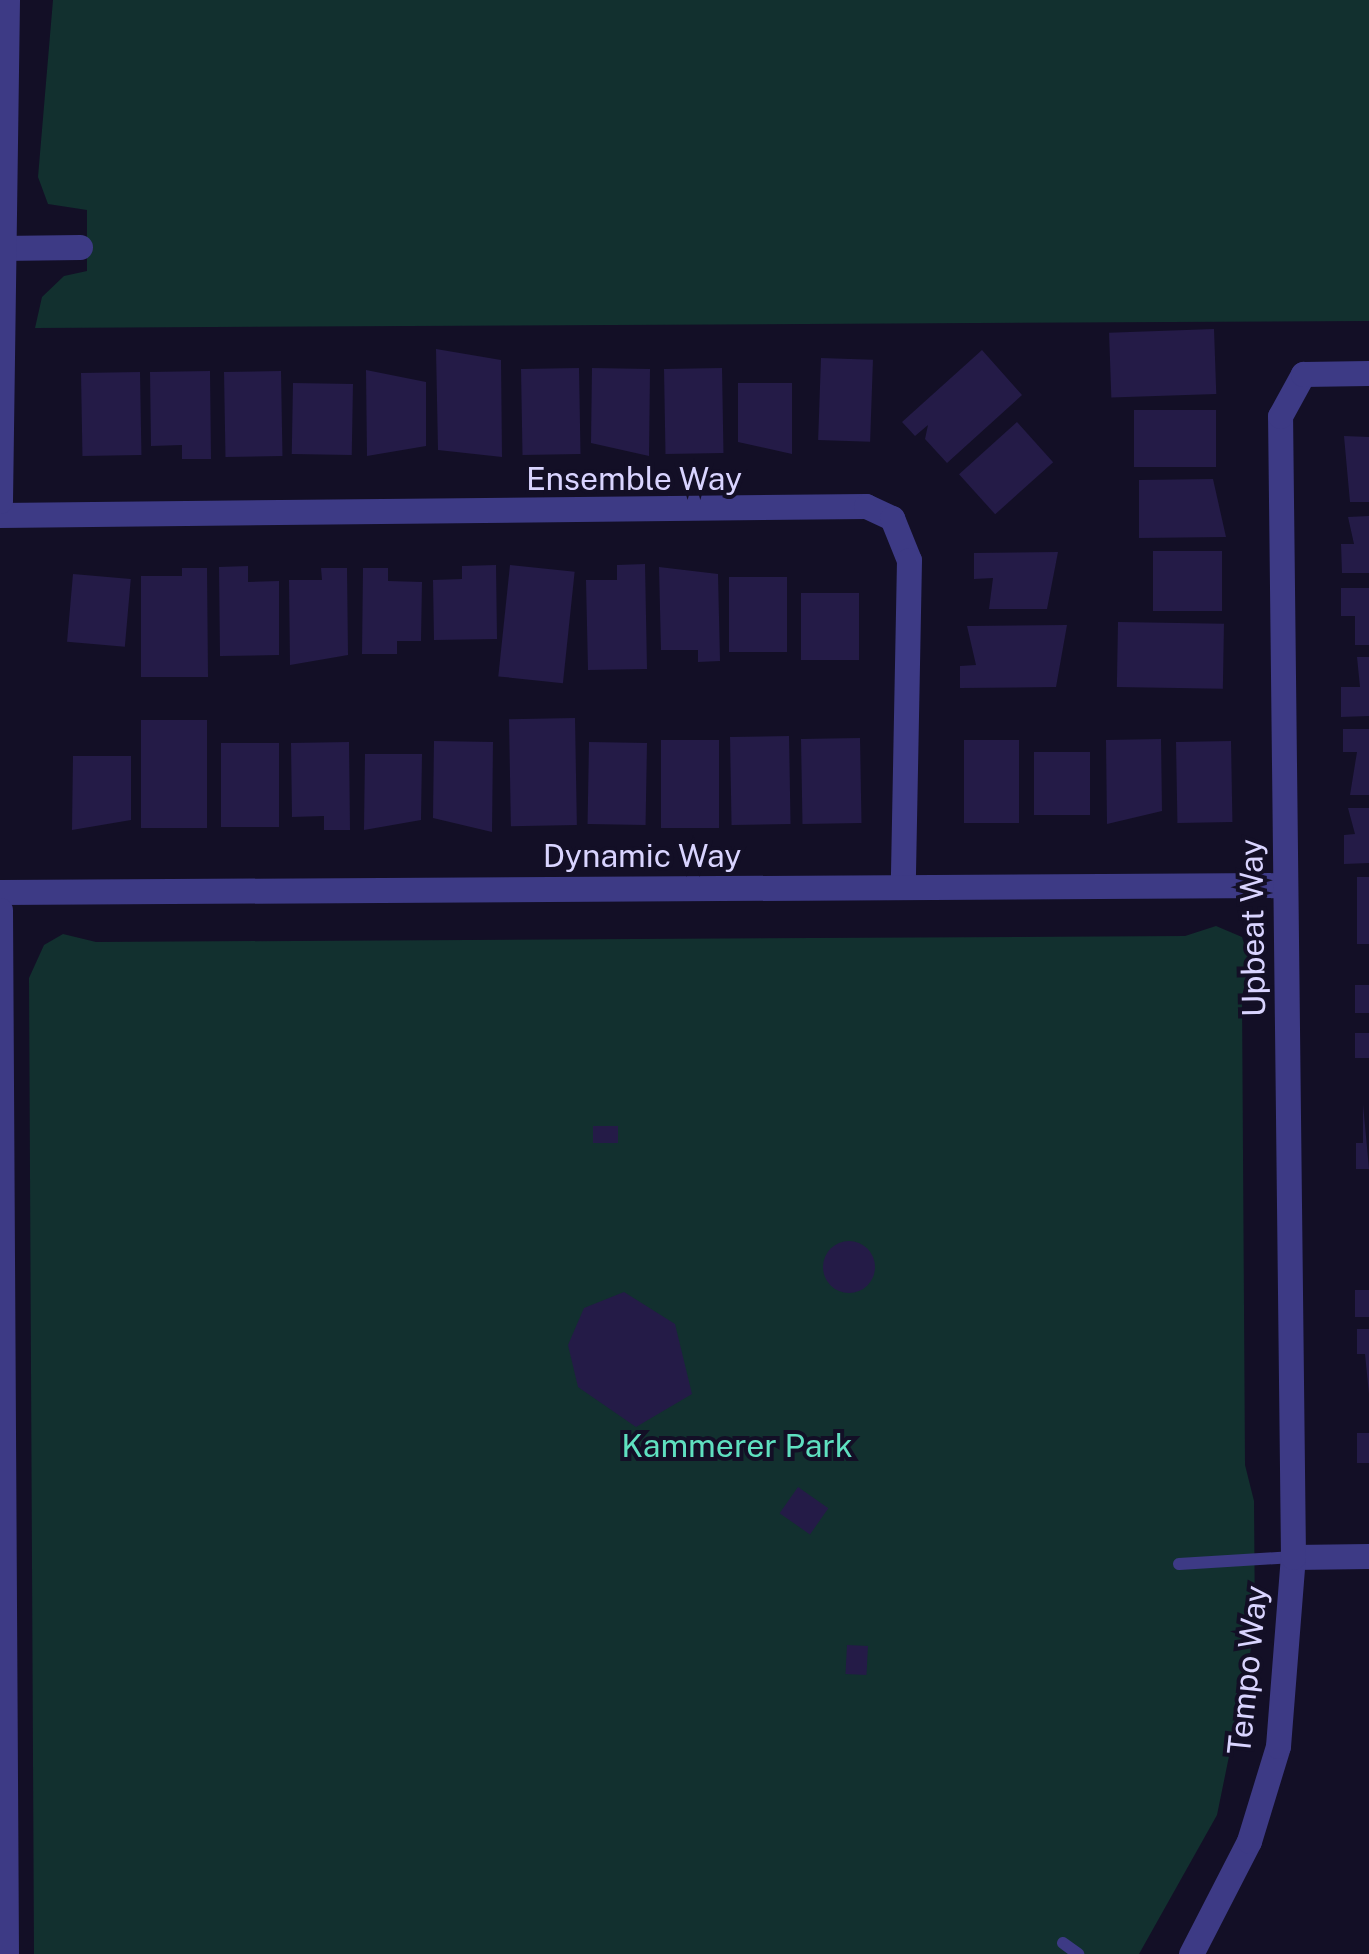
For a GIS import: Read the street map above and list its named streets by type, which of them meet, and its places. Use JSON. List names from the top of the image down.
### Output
{
  "streets": {
    "street": [
      "Ensemble Way",
      "Dynamic Way",
      "Upbeat Way",
      "Tempo Way"
    ]
  },
  "crossings": [
    ["Ensemble Way", "Dynamic Way"],
    ["Dynamic Way", "Upbeat Way"],
    ["Upbeat Way", "Tempo Way"]
  ],
  "parks": ["Kammerer Park"]
}
